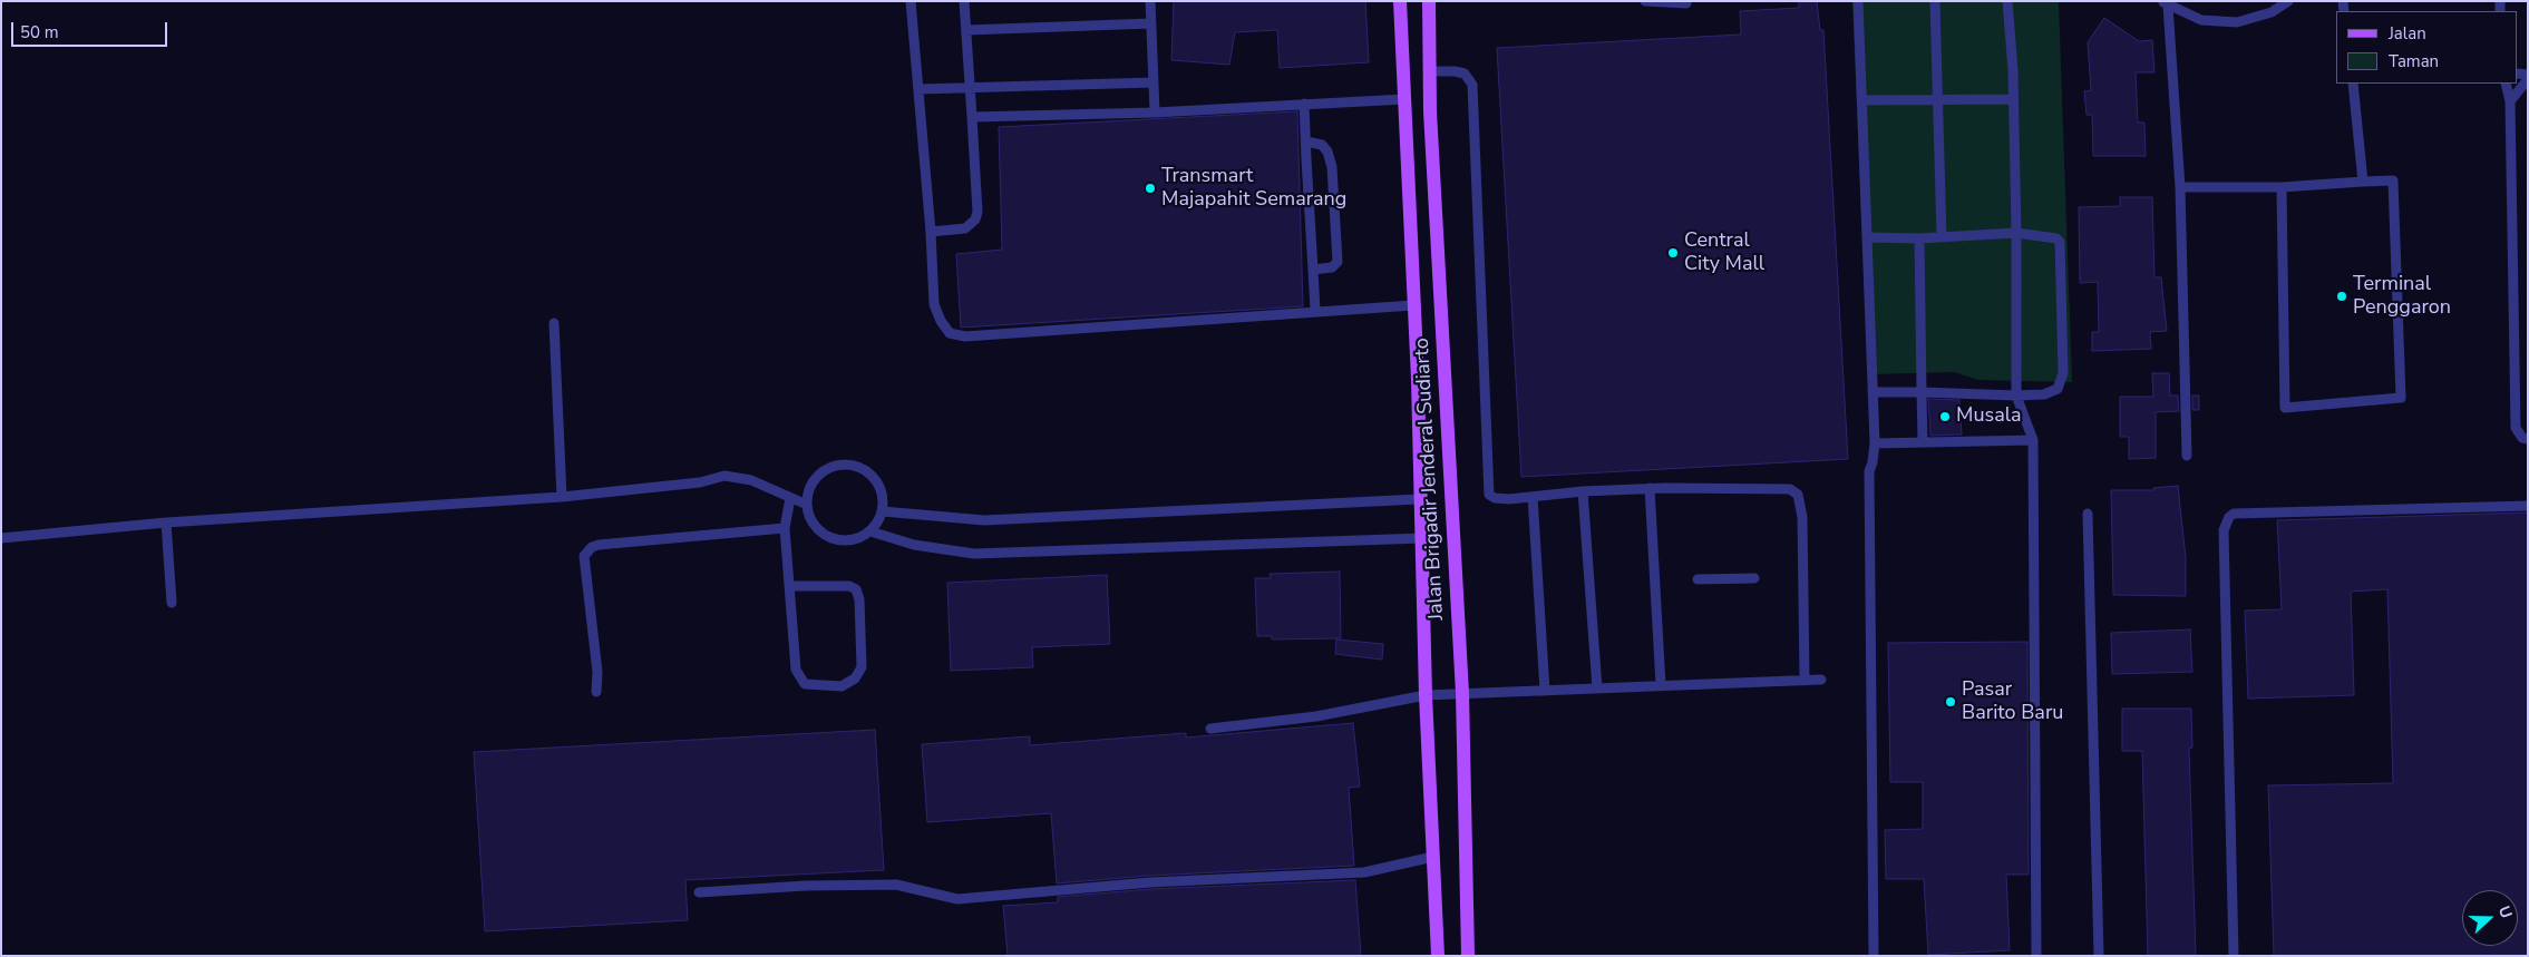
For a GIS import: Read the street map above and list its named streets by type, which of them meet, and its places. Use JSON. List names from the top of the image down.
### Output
{
  "streets": {
    "main road": ["Jalan Brigadir Jenderal Sudiarto"]
  },
  "places": [
    "Transmart Majapahit Semarang",
    "Central City Mall",
    "Terminal Penggaron",
    "Musala",
    "Pasar Barito Baru"
  ],
  "legend": ["Jalan", "Taman"],
  "scale_bar": "50 m",
  "north": "right"
}
